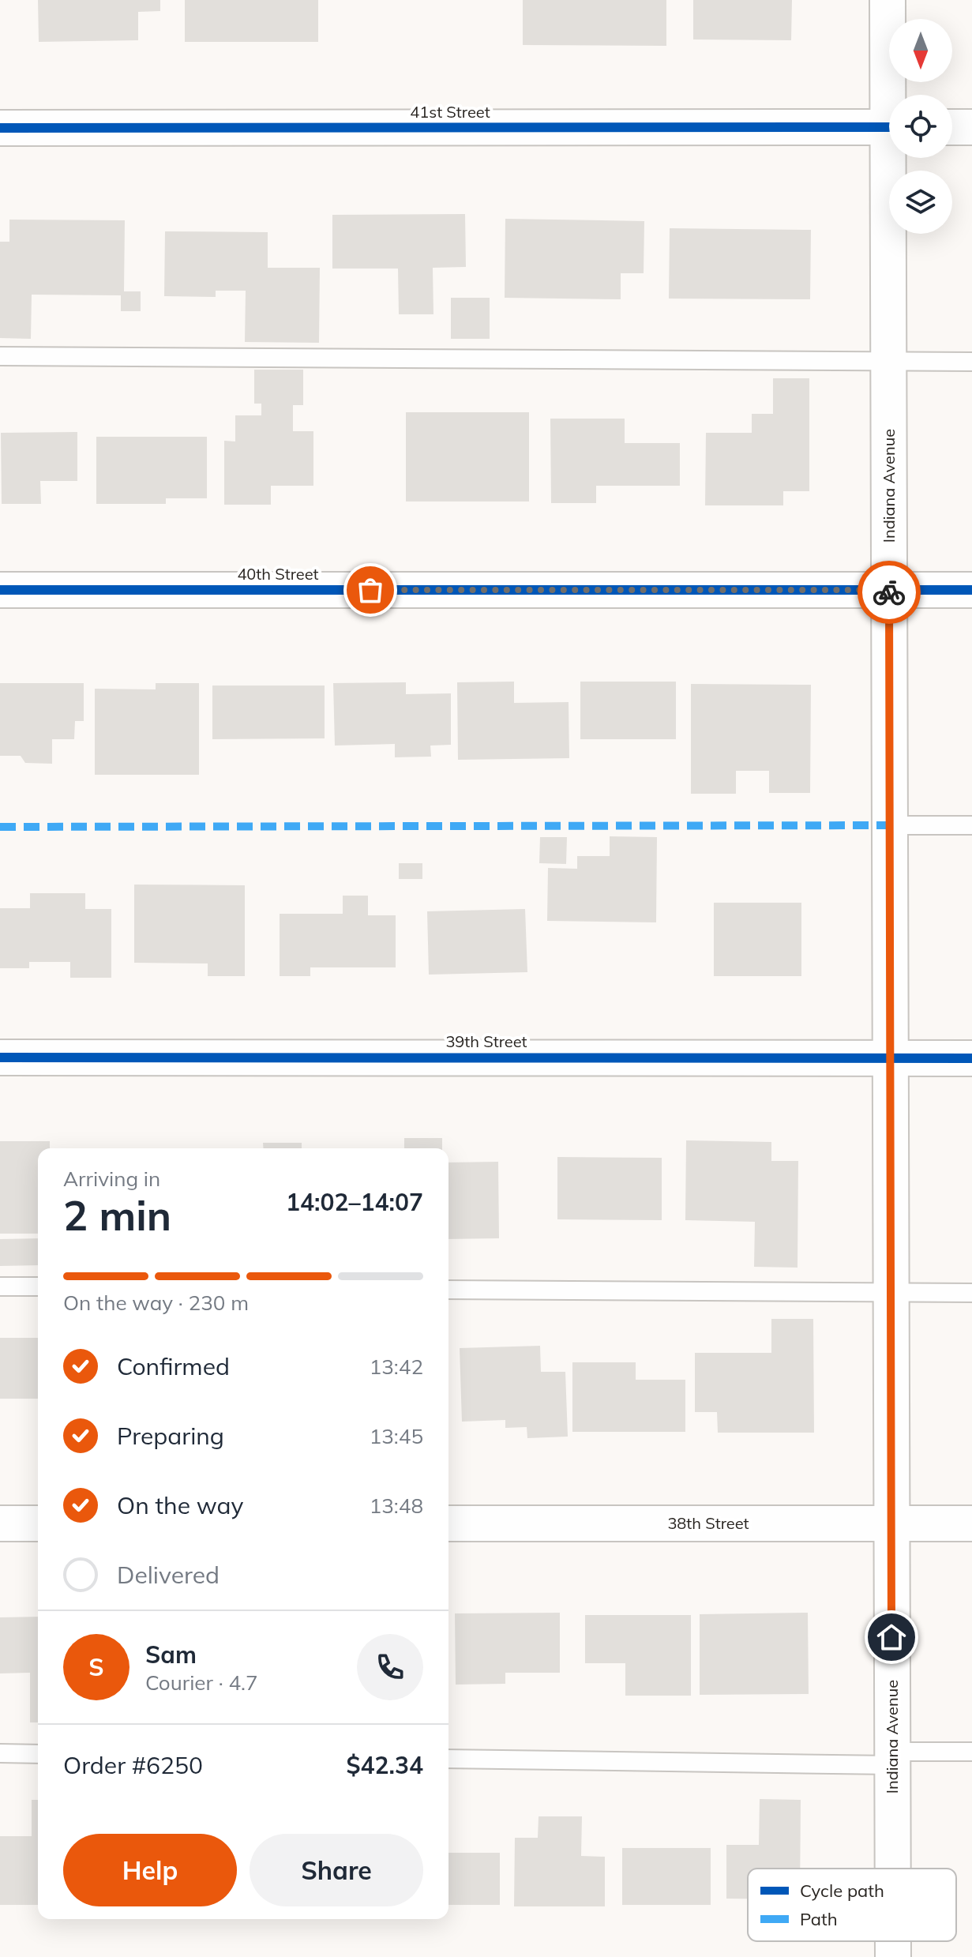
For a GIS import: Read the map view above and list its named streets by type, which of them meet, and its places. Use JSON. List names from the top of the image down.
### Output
{
  "streets": {
    "street": [
      "41st Street",
      "Indiana Avenue",
      "40th Street",
      "39th Street",
      "38th Street"
    ]
  },
  "crossings": [
    ["Indiana Avenue", "40th Street"],
    ["Indiana Avenue", "39th Street"],
    ["Indiana Avenue", "38th Street"]
  ],
  "legend": ["Cycle path", "Path"],
  "north": "bottom",
  "page": {
    "heading": ["2 min", "Arriving in", "14:02–14:07"],
    "panel": [
      "Sam",
      "Courier · 4.7",
      "Order #6250",
      "$42.34"
    ],
    "bar": "On the way · 230 m",
    "list": [
      ["Confirmed", "13:42"],
      ["Preparing", "13:45"],
      ["On the way", "13:48"],
      "Delivered"
    ],
    "round": "S",
    "buttons": ["Help", "Share"]
  }
}
